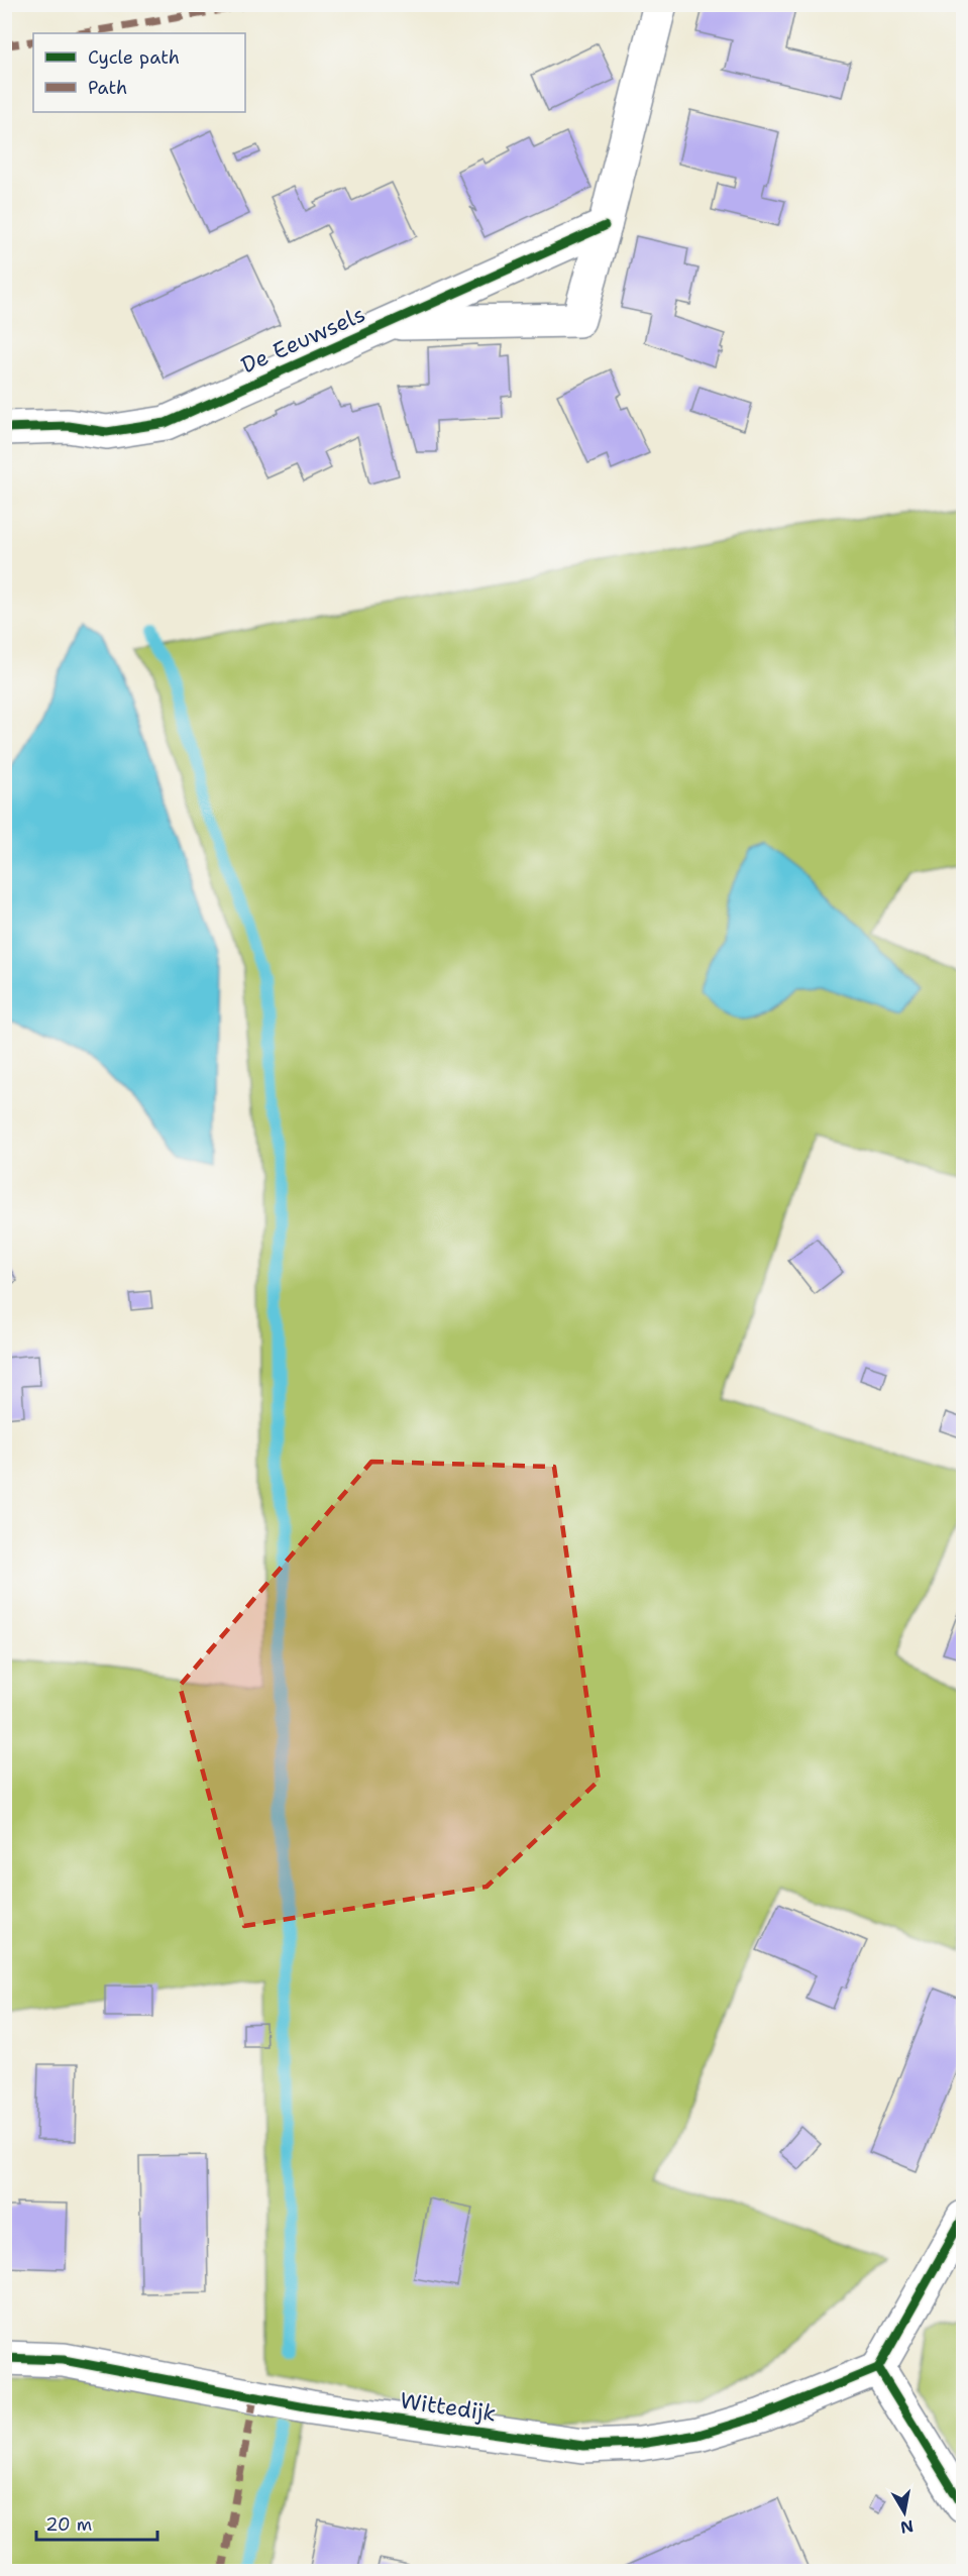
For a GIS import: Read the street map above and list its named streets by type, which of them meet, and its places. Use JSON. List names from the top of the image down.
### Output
{
  "streets": {
    "street": ["De Eeuwsels", "Wittedijk"]
  },
  "legend": ["Cycle path", "Path"],
  "scale_bar": "20 m",
  "north": "bottom"
}
